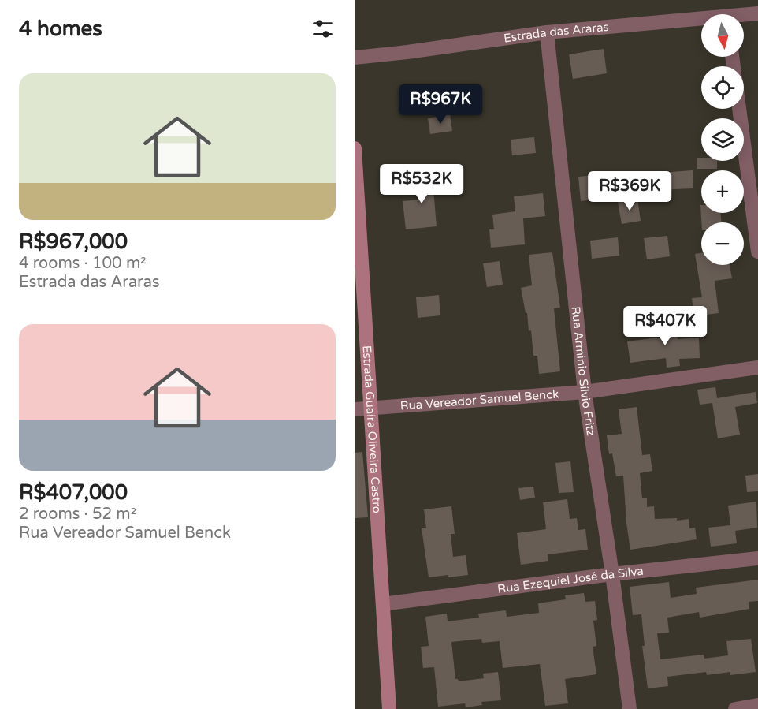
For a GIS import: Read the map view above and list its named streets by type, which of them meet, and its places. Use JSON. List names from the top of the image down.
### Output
{
  "streets": {
    "street": [
      "Estrada das Araras",
      "Rua Arminio Sílvio Fritz",
      "Rua Vereador Samuel Benck",
      "Estrada Guaíra Oliveira Castro",
      "Rua Ezequiel José da Silva"
    ]
  },
  "crossings": [
    ["Estrada das Araras", "Rua Arminio Sílvio Fritz"],
    ["Rua Arminio Sílvio Fritz", "Rua Vereador Samuel Benck"],
    ["Rua Arminio Sílvio Fritz", "Rua Ezequiel José da Silva"],
    ["Rua Vereador Samuel Benck", "Estrada Guaíra Oliveira Castro"],
    ["Estrada Guaíra Oliveira Castro", "Rua Ezequiel José da Silva"]
  ],
  "north": "bottom",
  "page": {
    "heading": "4 homes",
    "map_buttons": ["+", "−"],
    "list": [
      {
        "name": "R$967,000",
        "note": "4 rooms · 100 m² · Estrada das Araras"
      },
      {
        "name": "R$407,000",
        "note": "2 rooms · 52 m² · Rua Vereador Samuel Benck"
      }
    ],
    "price": [
      "R$967K",
      "R$532K",
      "R$369K",
      "R$407K"
    ]
  }
}
